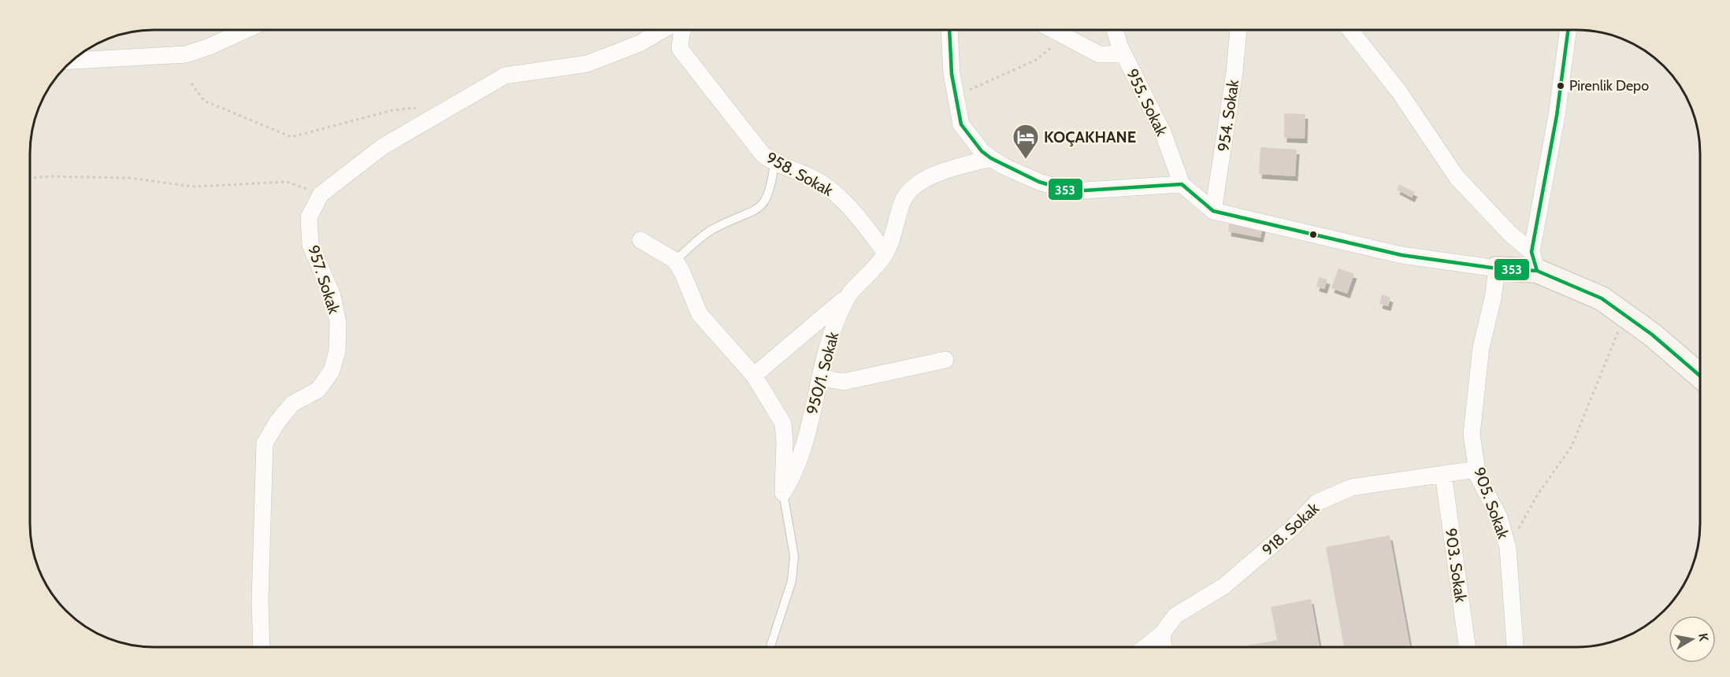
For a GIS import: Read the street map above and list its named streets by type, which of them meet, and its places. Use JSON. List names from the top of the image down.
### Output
{
  "streets": {
    "street": [
      "955. Sokak",
      "954. Sokak",
      "958. Sokak",
      "957. Sokak",
      "950/1. Sokak",
      "905. Sokak",
      "918. Sokak",
      "903. Sokak"
    ]
  },
  "crossings": [
    ["958. Sokak", "950/1. Sokak"],
    ["905. Sokak", "918. Sokak"],
    ["918. Sokak", "903. Sokak"]
  ],
  "places": {
    "other": ["Pirenlik Depo"],
    "hotel": ["KOÇAKHANE"]
  },
  "lines": ["transit line 353"],
  "north": "right"
}
